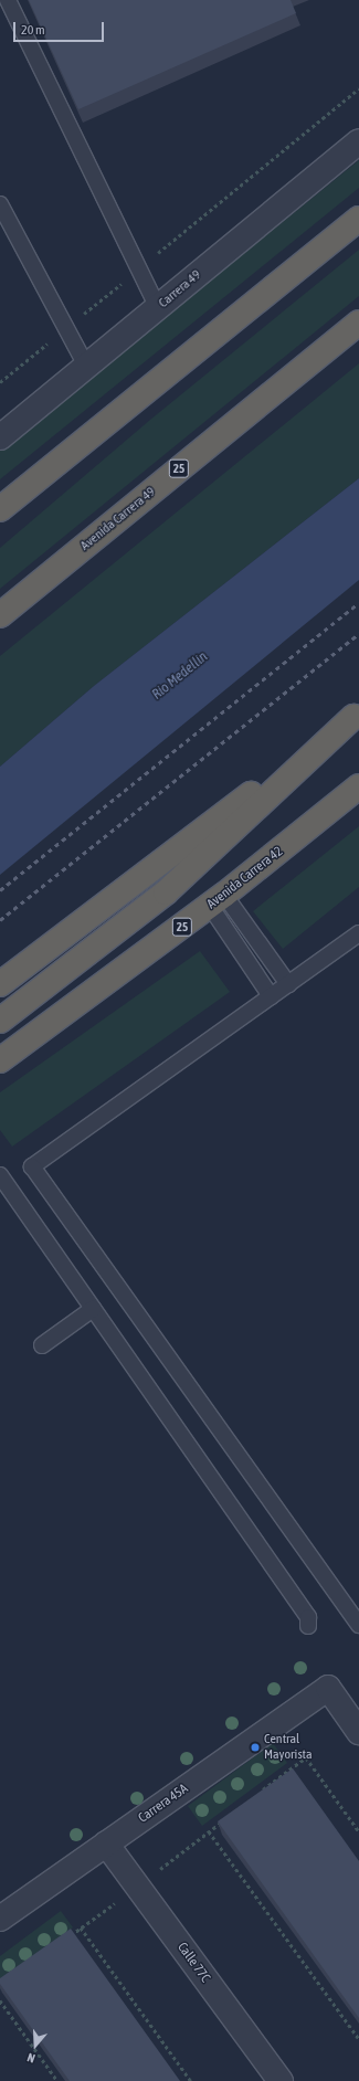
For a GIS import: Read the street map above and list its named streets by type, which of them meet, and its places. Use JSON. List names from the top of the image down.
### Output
{
  "streets": {
    "highway": ["25", "Avenida Carrera 49", "Avenida Carrera 42"],
    "street": ["Carrera 49", "Carrera 45A", "Calle 77C"]
  },
  "crossings": [
    ["Carrera 45A", "Calle 77C"]
  ],
  "water": ["Río Medellín"],
  "places": ["Central Mayorista"],
  "scale_bar": "20 m",
  "north": "bottom"
}
